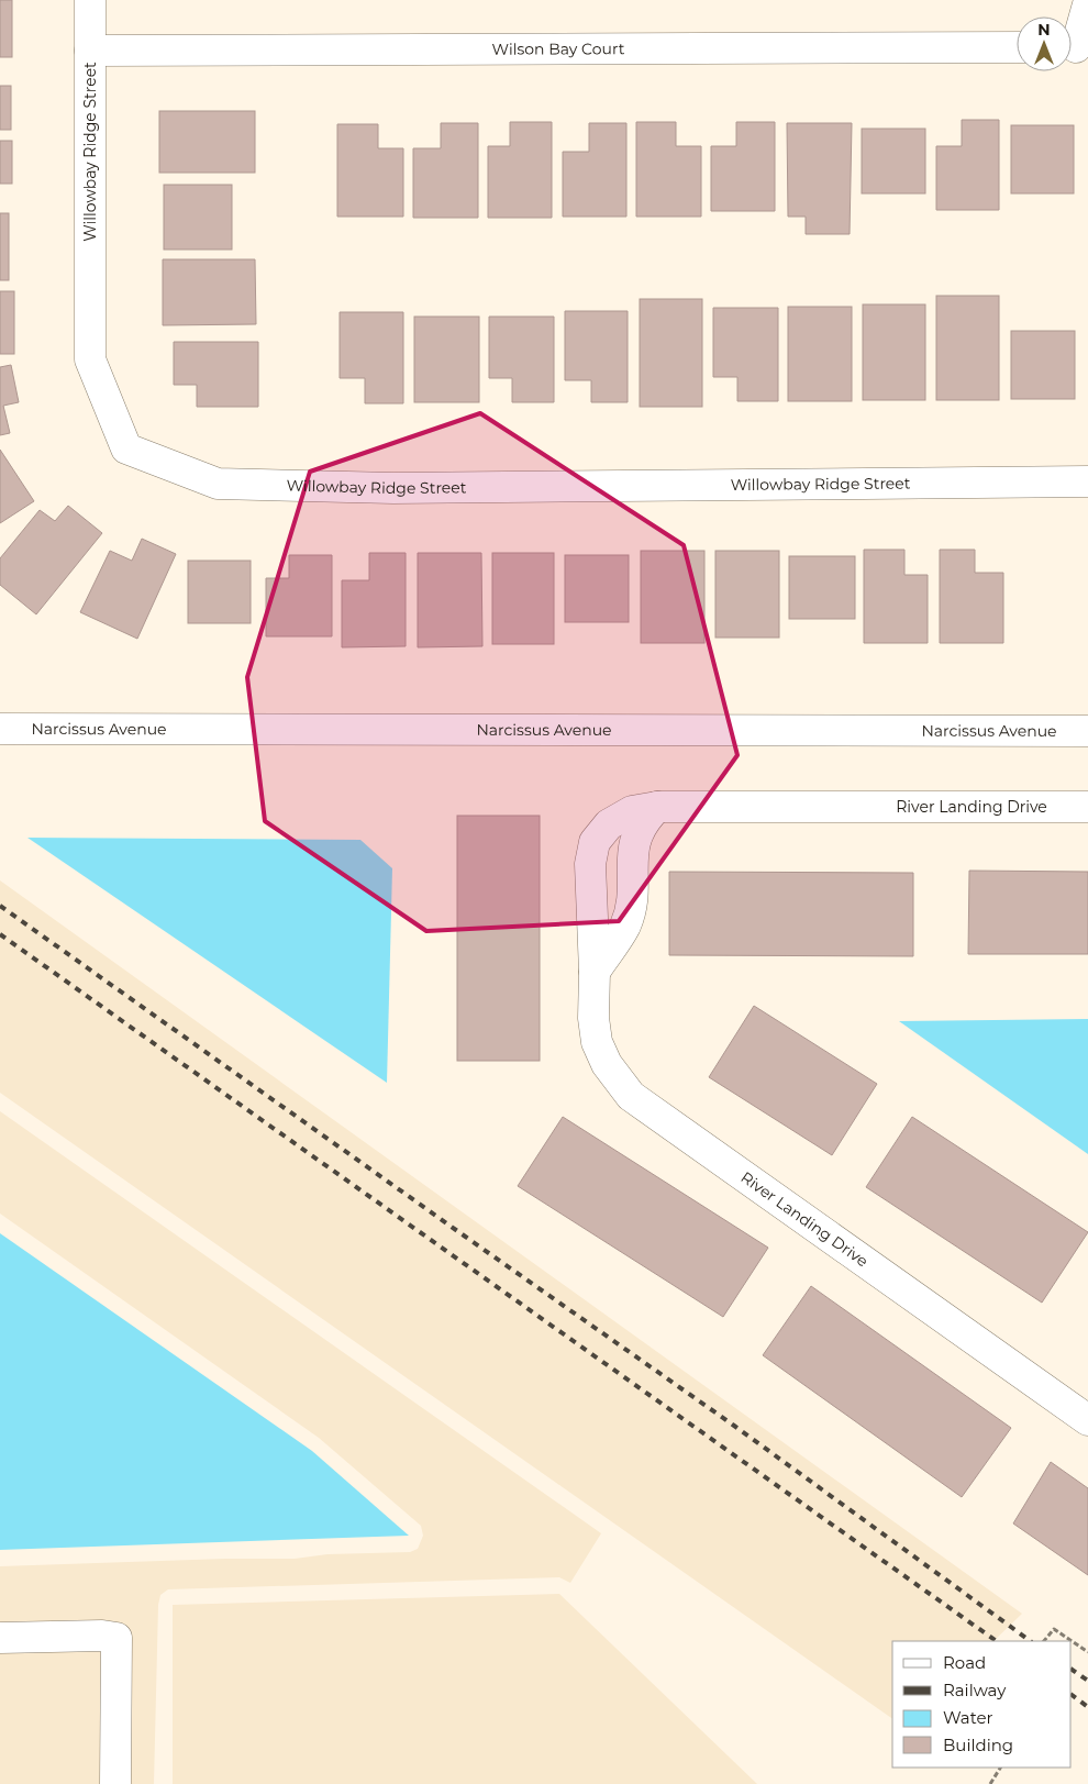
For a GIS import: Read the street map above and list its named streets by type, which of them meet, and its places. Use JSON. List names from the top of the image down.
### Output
{
  "streets": {
    "street": [
      "Wilson Bay Court",
      "Willowbay Ridge Street",
      "Narcissus Avenue",
      "River Landing Drive"
    ]
  },
  "crossings": [
    ["Wilson Bay Court", "Willowbay Ridge Street"]
  ],
  "legend": [
    "Road",
    "Railway",
    "Water",
    "Building"
  ],
  "north": "top"
}
